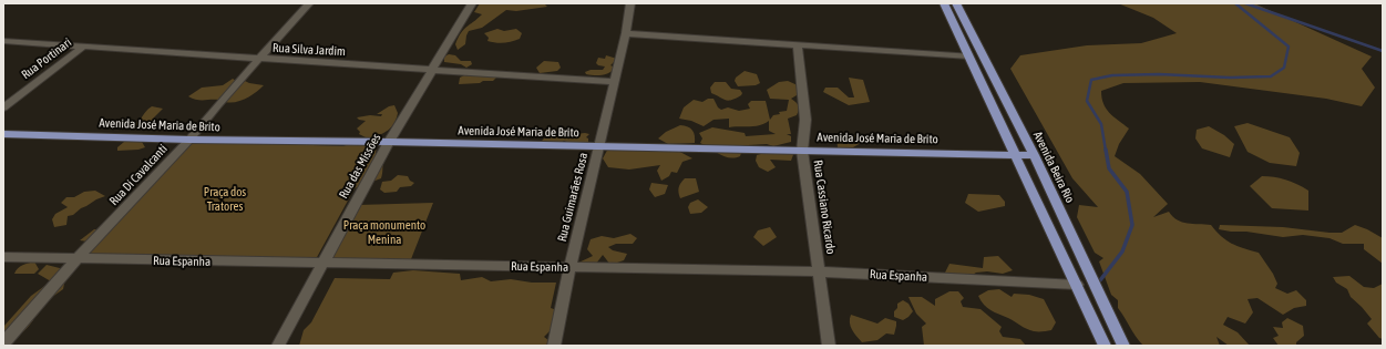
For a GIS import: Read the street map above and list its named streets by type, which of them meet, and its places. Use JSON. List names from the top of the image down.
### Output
{
  "streets": {
    "main road": ["Avenida José Maria de Brito", "Avenida Beira Rio"],
    "street": [
      "Rua Silva Jardim",
      "Rua Portinari",
      "Rua das Missões",
      "Rua Di Cavalcanti",
      "Rua Guimarães Rosa",
      "Rua Cassiano Ricardo",
      "Rua Espanha"
    ]
  },
  "crossings": [
    ["Rua Silva Jardim", "Rua Portinari"],
    ["Rua Silva Jardim", "Rua das Missões"],
    ["Rua Silva Jardim", "Rua Di Cavalcanti"],
    ["Rua Silva Jardim", "Rua Guimarães Rosa"],
    ["Avenida José Maria de Brito", "Rua das Missões"],
    ["Avenida José Maria de Brito", "Avenida Beira Rio"],
    ["Avenida José Maria de Brito", "Rua Di Cavalcanti"],
    ["Avenida José Maria de Brito", "Rua Guimarães Rosa"],
    ["Avenida José Maria de Brito", "Rua Cassiano Ricardo"],
    ["Rua das Missões", "Rua Espanha"],
    ["Rua Di Cavalcanti", "Rua Espanha"],
    ["Rua Guimarães Rosa", "Rua Espanha"],
    ["Rua Cassiano Ricardo", "Rua Espanha"]
  ],
  "parks": ["Praça dos Tratores", "Praça monumento Menina"]
}
